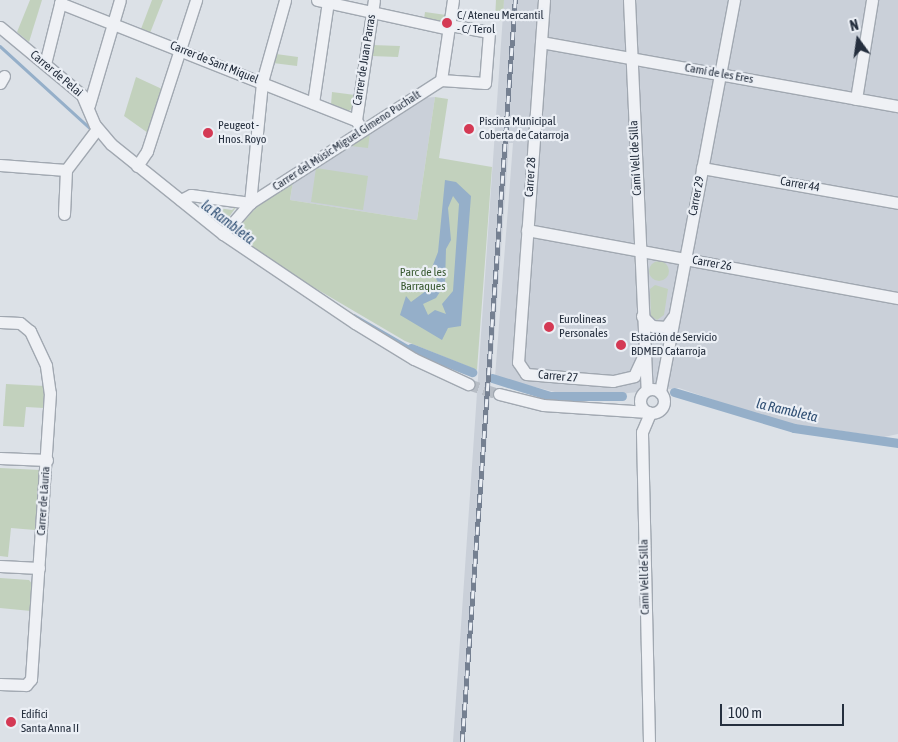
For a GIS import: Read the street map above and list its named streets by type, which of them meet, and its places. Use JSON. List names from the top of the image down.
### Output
{
  "streets": {
    "street": [
      "Carrer de Juan Parras",
      "Carrer de Sant Miquel",
      "Carrer de Pelai",
      "Camí de les Eres",
      "Carrer del Músic Miguel Gimeno Puchalt",
      "Camí Vell de Silla",
      "Carrer 28",
      "Carrer 44",
      "Carrer 29",
      "Carrer 26",
      "Carrer 27",
      "Carrer de Làuria"
    ]
  },
  "crossings": [
    ["Carrer de Juan Parras", "Carrer de Sant Miquel"],
    ["Carrer de Juan Parras", "Carrer del Músic Miguel Gimeno Puchalt"],
    ["Carrer de Sant Miquel", "Carrer de Pelai"],
    ["Carrer de Sant Miquel", "Carrer del Músic Miguel Gimeno Puchalt"],
    ["Carrer de Pelai", "Carrer del Músic Miguel Gimeno Puchalt"],
    ["Camí de les Eres", "Camí Vell de Silla"],
    ["Camí de les Eres", "Carrer 28"],
    ["Camí de les Eres", "Carrer 29"],
    ["Camí Vell de Silla", "Carrer 29"],
    ["Camí Vell de Silla", "Carrer 26"],
    ["Camí Vell de Silla", "Carrer 27"],
    ["Carrer 28", "Carrer 26"],
    ["Carrer 28", "Carrer 27"],
    ["Carrer 44", "Carrer 29"],
    ["Carrer 29", "Carrer 26"]
  ],
  "water": ["la Rambleta"],
  "parks": ["Parc de les Barraques"],
  "places": [
    "C/ Ateneu Mercantil - C/ Terol",
    "Piscina Municipal Coberta de Catarroja",
    "Peugeot - Hnos. Royo",
    "Eurolineas Personales",
    "Estación de Servicio BDMED Catarroja",
    "Edifici Santa Anna II"
  ],
  "scale_bar": "100 m",
  "north": "top"
}
